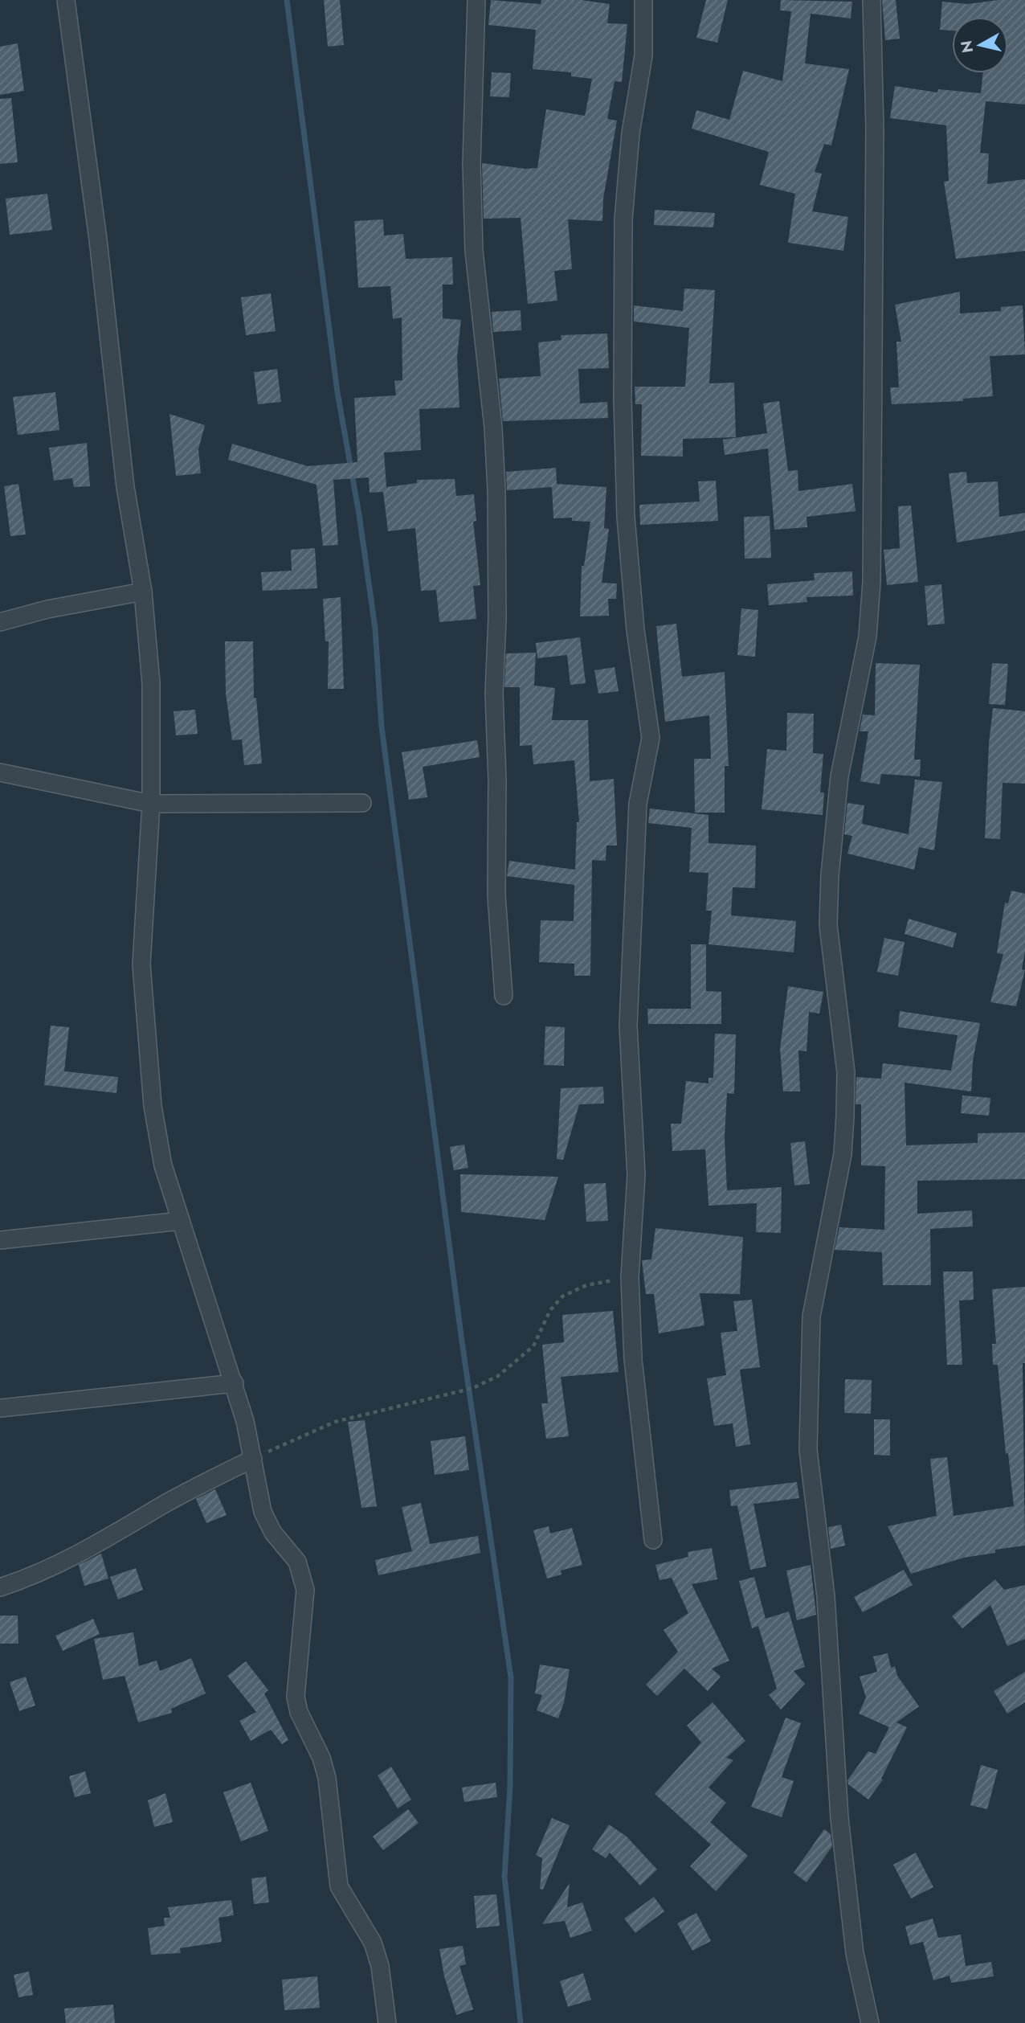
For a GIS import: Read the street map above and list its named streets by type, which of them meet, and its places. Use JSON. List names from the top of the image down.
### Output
{
  "north": "left"
}
